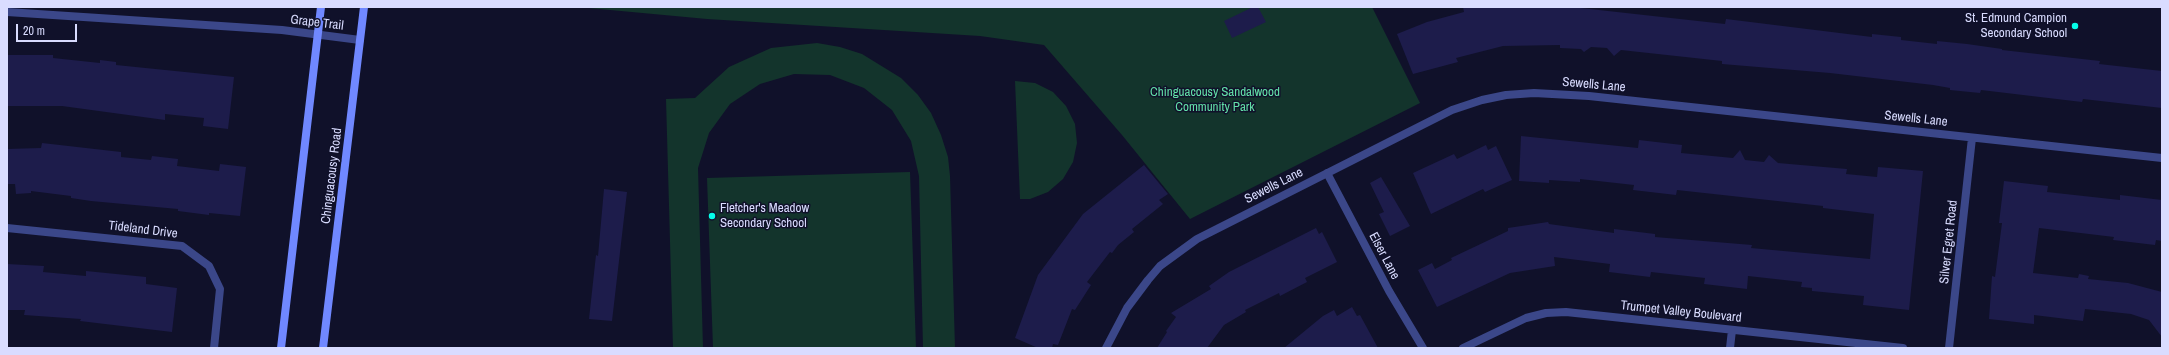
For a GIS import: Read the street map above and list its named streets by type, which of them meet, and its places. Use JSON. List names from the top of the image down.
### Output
{
  "streets": {
    "main road": ["Chinguacousy Road"],
    "street": [
      "Grape Trail",
      "Sewells Lane",
      "Tideland Drive",
      "Silver Egret Road",
      "Elser Lane",
      "Trumpet Valley Boulevard"
    ]
  },
  "crossings": [
    ["Grape Trail", "Chinguacousy Road"],
    ["Sewells Lane", "Silver Egret Road"],
    ["Sewells Lane", "Elser Lane"]
  ],
  "parks": ["Chinguacousy Sandalwood Community Park"],
  "places": ["St. Edmund Campion Secondary School", "Fletcher's Meadow Secondary School"],
  "scale_bar": "20 m"
}
